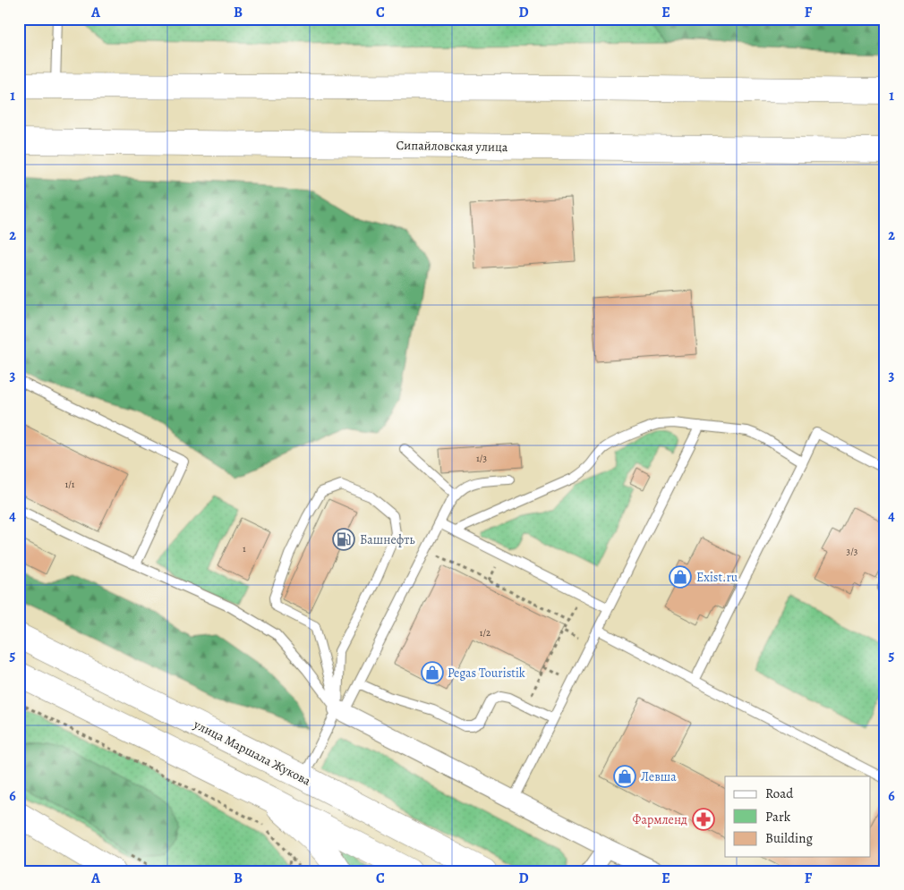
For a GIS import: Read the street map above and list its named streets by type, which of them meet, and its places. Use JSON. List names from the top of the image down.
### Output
{
  "streets": {
    "main road": ["Сипайловская улица", "улица Маршала Жукова"]
  },
  "places": {
    "fuel station": ["Башнефть"],
    "shop": ["Exist.ru", "Pegas Touristik", "Левша"],
    "pharmacy": ["Фармленд"]
  },
  "house_numbers": [
    "1/3",
    "1/1",
    "1",
    "3/3",
    "1/2"
  ],
  "legend": ["Road", "Park", "Building"],
  "grid": {
    "columns": [
      "A",
      "B",
      "C",
      "D",
      "E",
      "F"
    ],
    "rows": [
      "1",
      "2",
      "3",
      "4",
      "5",
      "6"
    ]
  }
}
